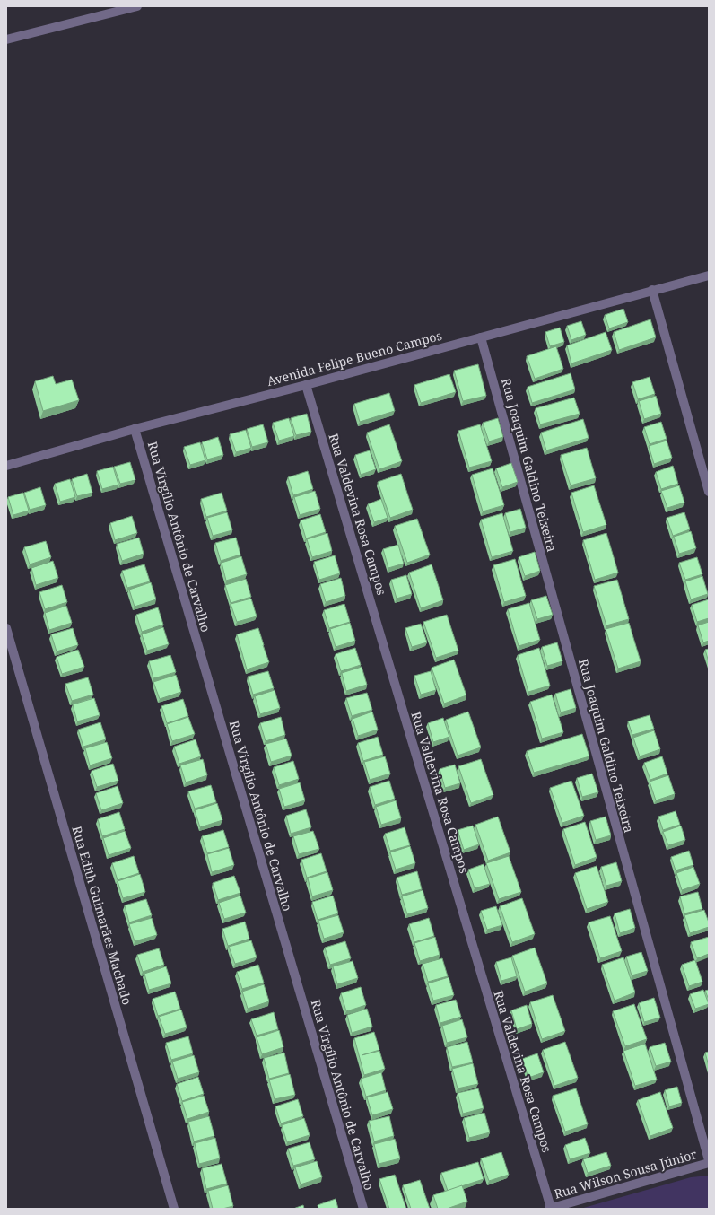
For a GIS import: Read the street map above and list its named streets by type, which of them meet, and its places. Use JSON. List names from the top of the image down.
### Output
{
  "streets": {
    "street": [
      "Avenida Felipe Bueno Campos",
      "Rua Joaquim Galdino Teixeira",
      "Rua Valdevina Rosa Campos",
      "Rua Virgílio Antônio de Carvalho",
      "Rua Edith Guimarães Machado",
      "Rua Wilson Sousa Júnior"
    ]
  },
  "crossings": [
    ["Avenida Felipe Bueno Campos", "Rua Joaquim Galdino Teixeira"],
    ["Avenida Felipe Bueno Campos", "Rua Valdevina Rosa Campos"],
    ["Avenida Felipe Bueno Campos", "Rua Virgílio Antônio de Carvalho"],
    ["Rua Joaquim Galdino Teixeira", "Rua Wilson Sousa Júnior"],
    ["Rua Valdevina Rosa Campos", "Rua Wilson Sousa Júnior"]
  ]
}
